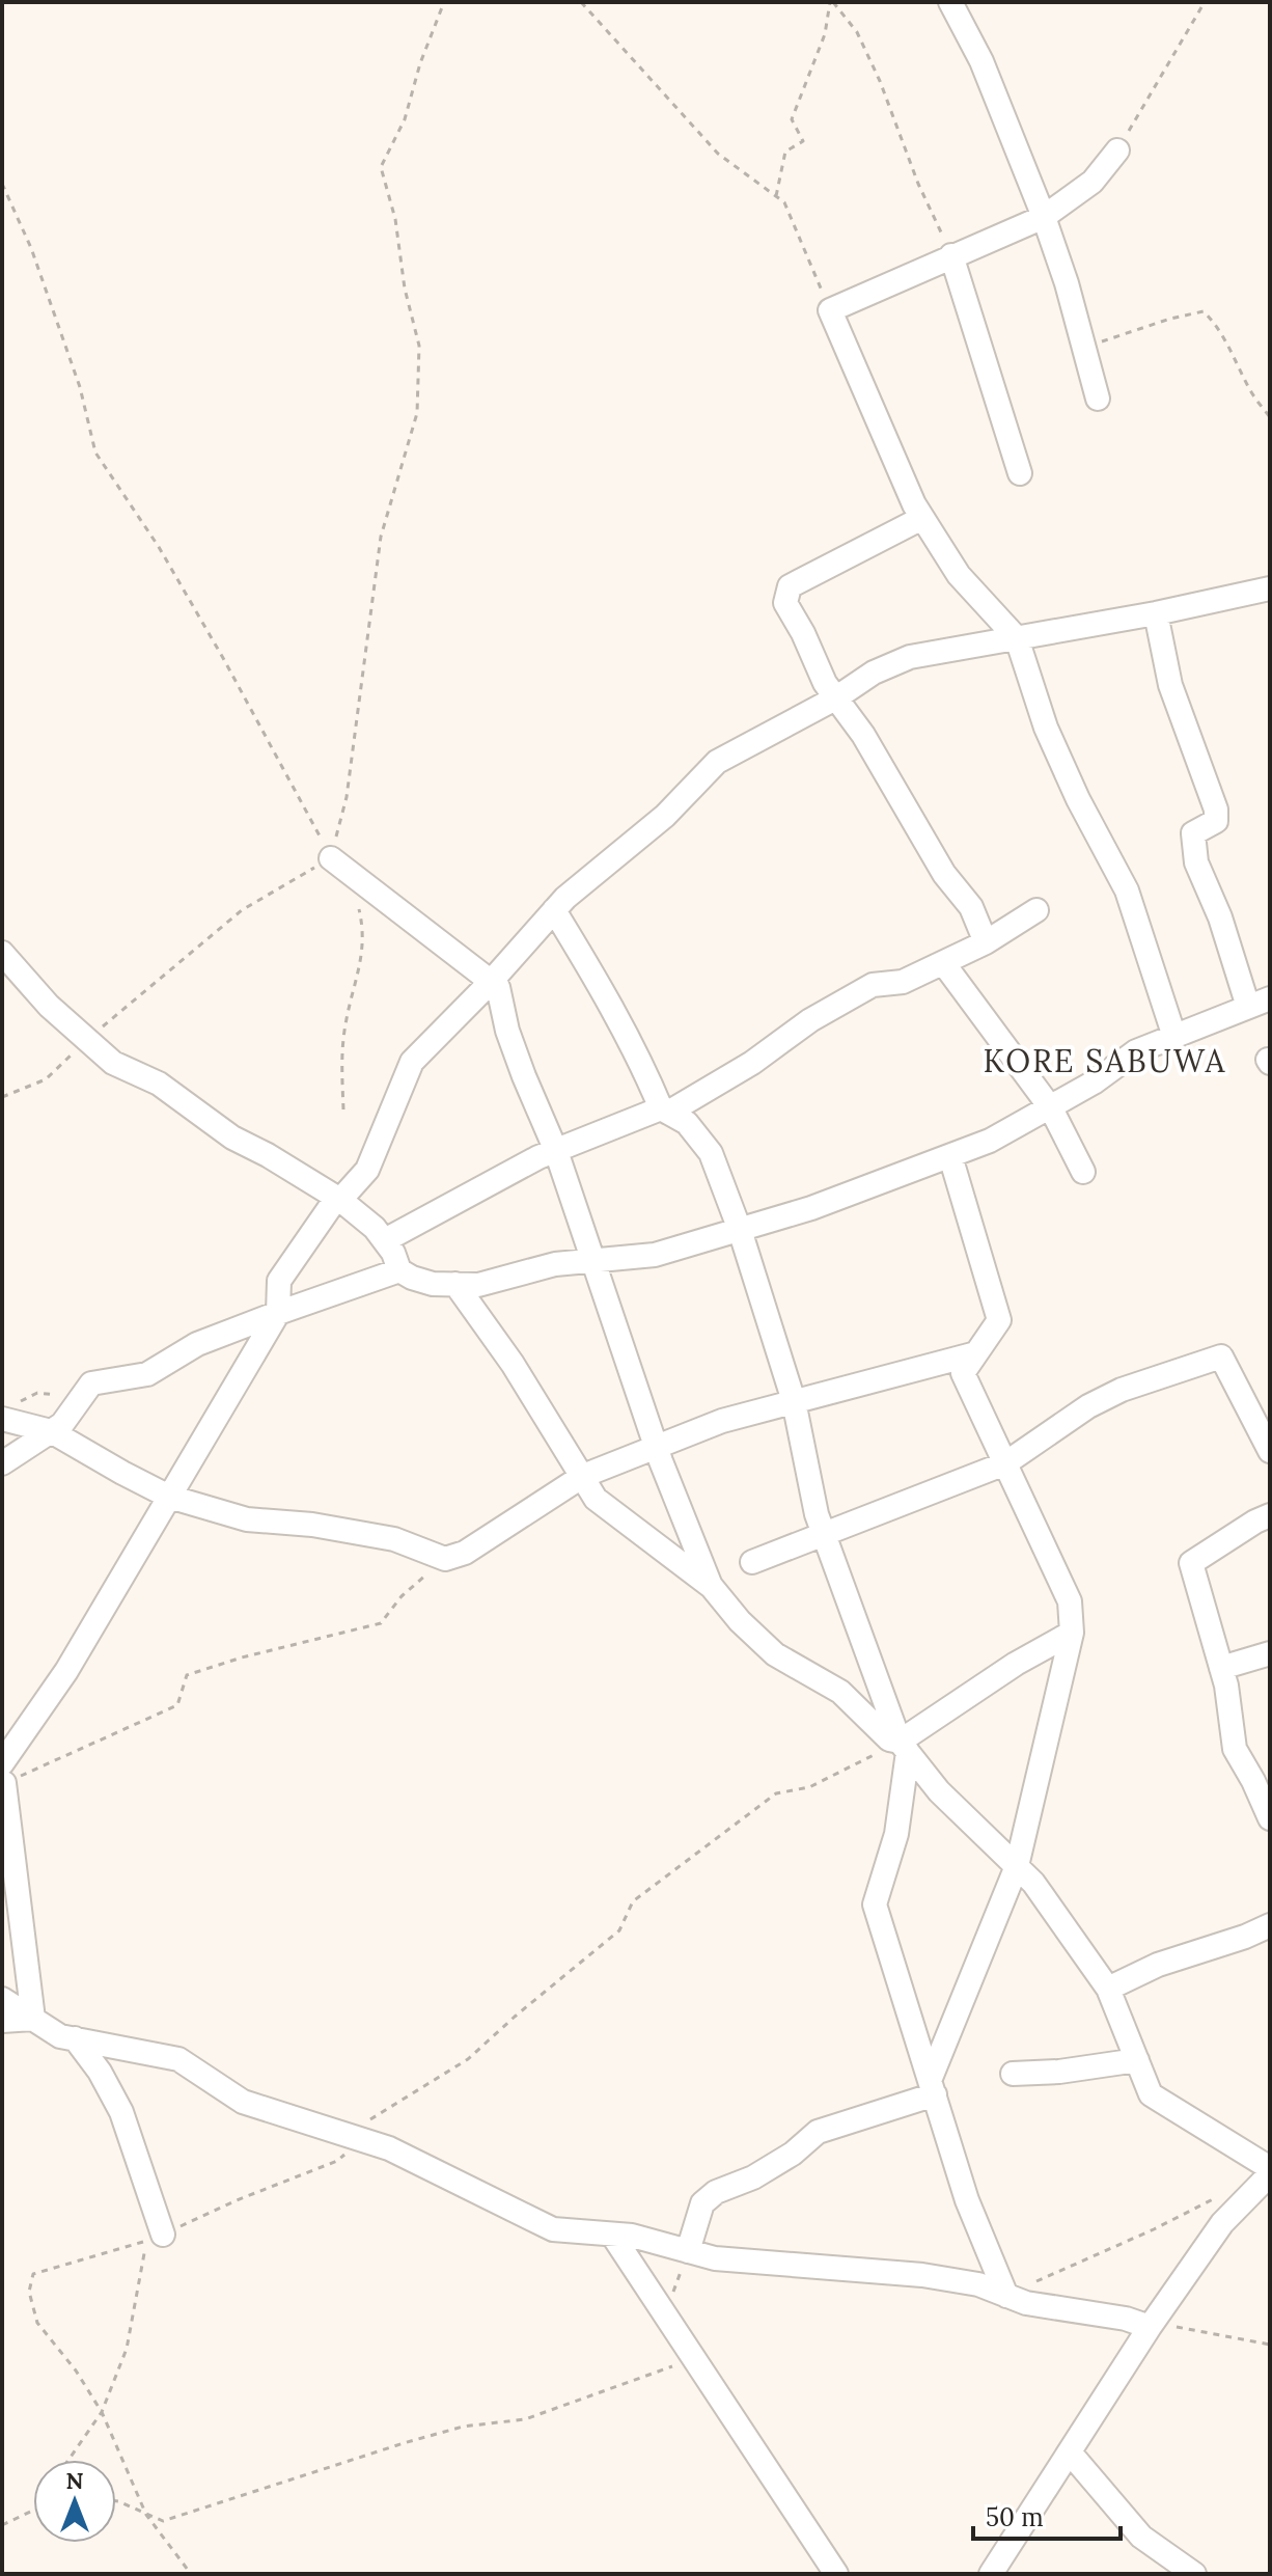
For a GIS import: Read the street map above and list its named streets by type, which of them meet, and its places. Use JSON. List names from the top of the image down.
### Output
{
  "districts": ["KORE SABUWA"],
  "scale_bar": "50 m",
  "north": "top"
}
